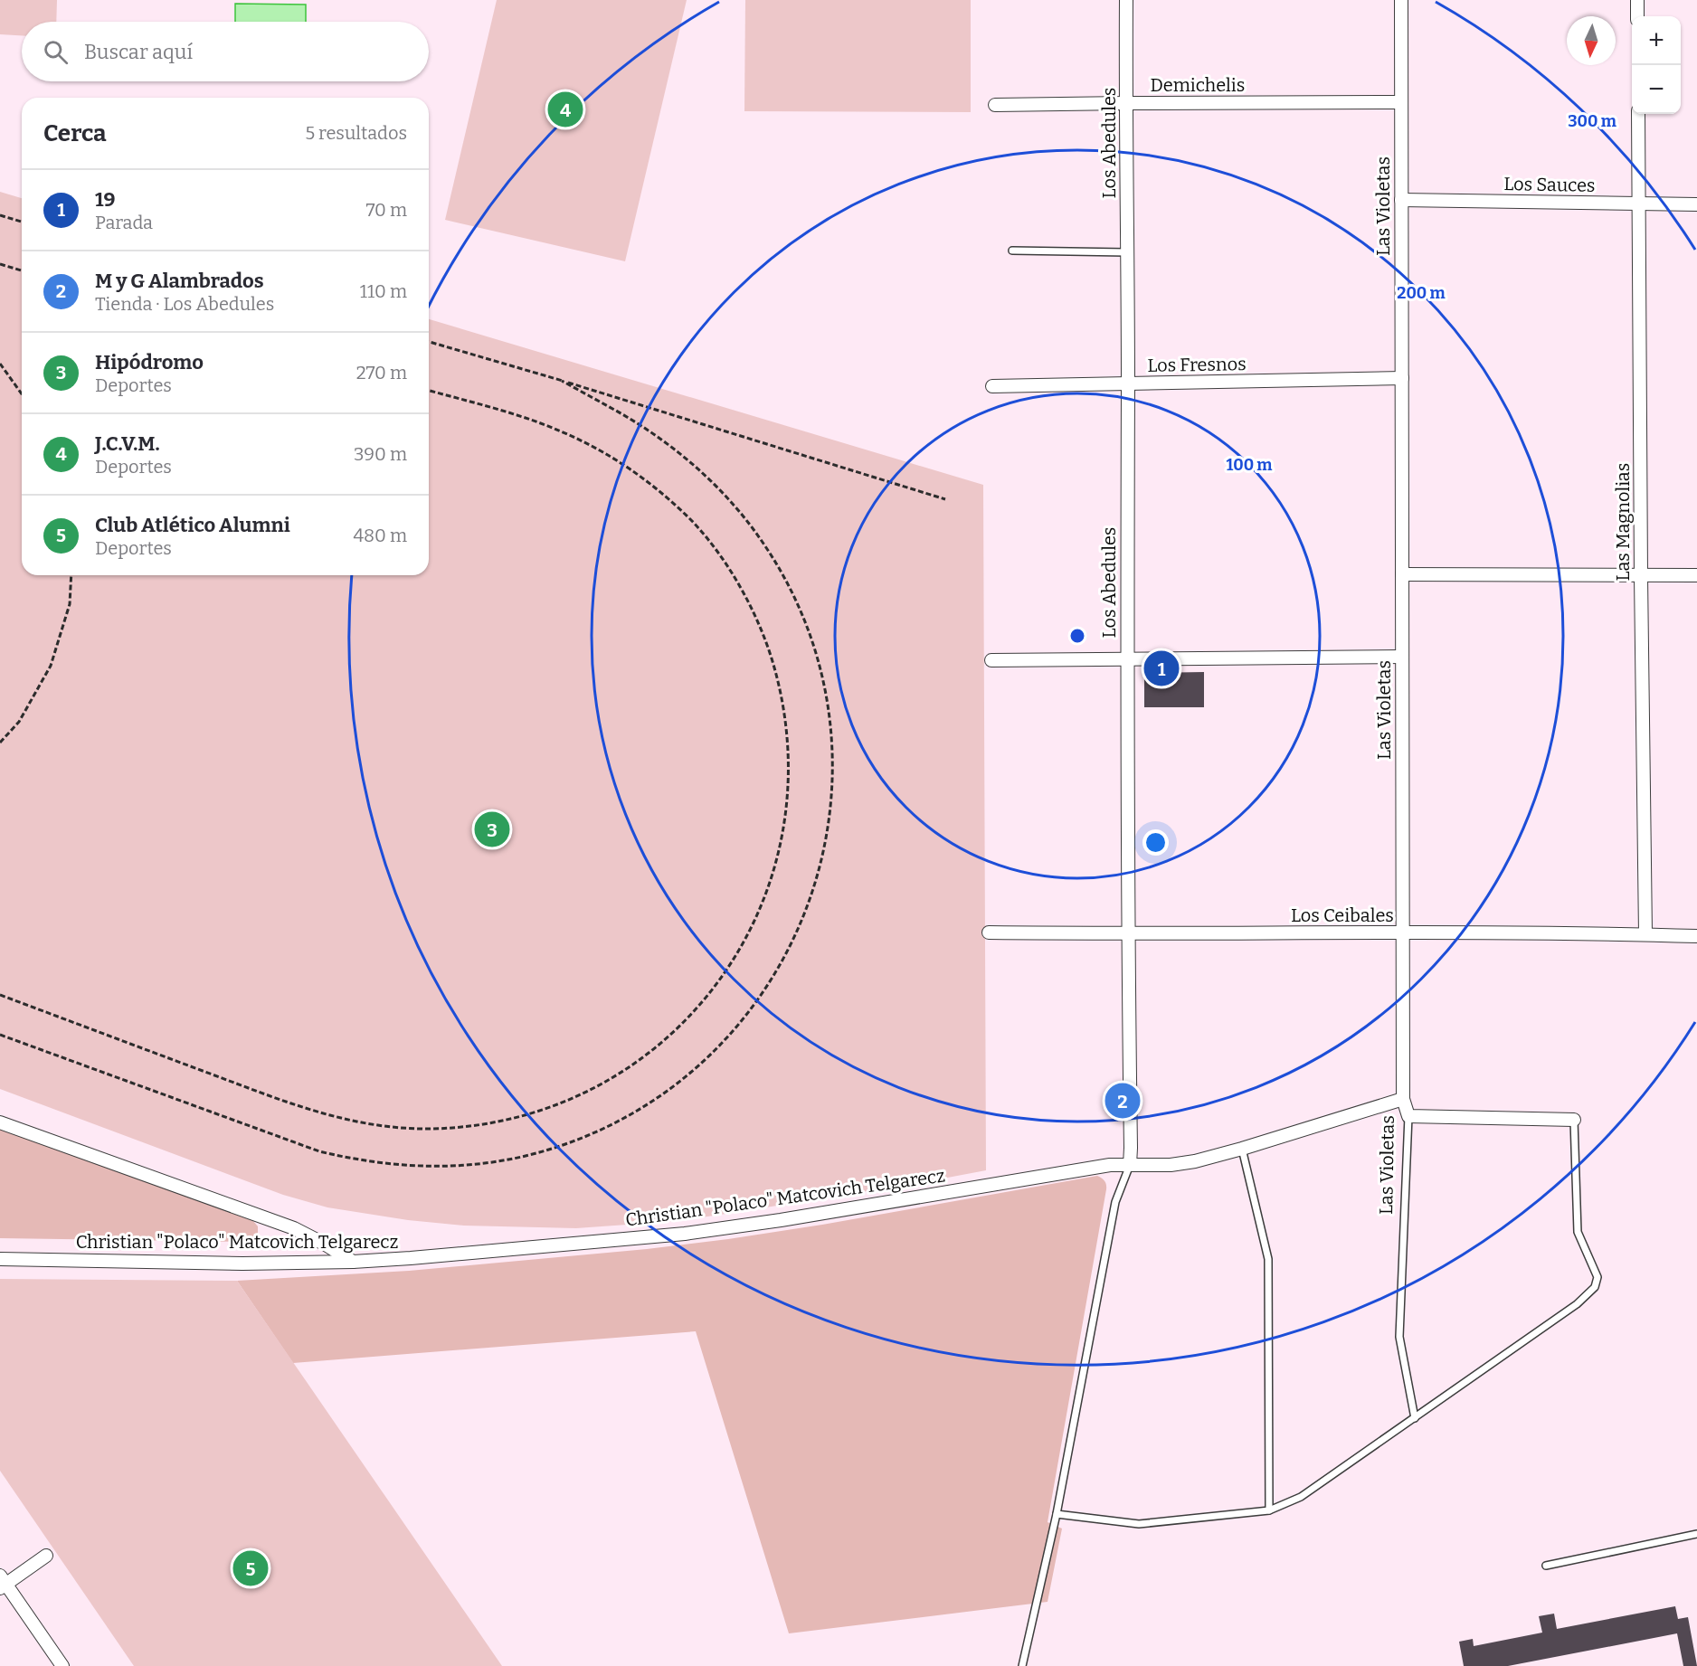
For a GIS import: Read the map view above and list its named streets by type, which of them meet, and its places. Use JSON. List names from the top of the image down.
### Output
{
  "streets": {
    "street": [
      "Demichelis",
      "Los Abedules",
      "Los Sauces",
      "Las Violetas",
      "Los Fresnos",
      "Las Magnolias",
      "Los Ceibales",
      "Christian \"Polaco\" Matcovich Telgarecz"
    ]
  },
  "crossings": [
    ["Demichelis", "Los Abedules"],
    ["Demichelis", "Las Violetas"],
    ["Los Abedules", "Los Fresnos"],
    ["Los Abedules", "Los Ceibales"],
    ["Los Abedules", "Christian \"Polaco\" Matcovich Telgarecz"],
    ["Los Sauces", "Las Violetas"],
    ["Los Sauces", "Las Magnolias"],
    ["Las Violetas", "Los Fresnos"],
    ["Las Violetas", "Los Ceibales"],
    ["Las Violetas", "Christian \"Polaco\" Matcovich Telgarecz"],
    ["Las Magnolias", "Los Ceibales"]
  ],
  "north": "bottom",
  "page": {
    "map_buttons": ["+", "−"],
    "search": "Buscar aquí",
    "pins": [
      "4",
      "1",
      "3",
      "2",
      "5"
    ],
    "heading": ["Cerca", "5 resultados"],
    "list": [
      {
        "mark": "1",
        "name": "19",
        "note": "Parada",
        "value": "70 m"
      },
      {
        "mark": "2",
        "name": "M y G Alambrados",
        "note": "Tienda · Los Abedules",
        "value": "110 m"
      },
      {
        "mark": "3",
        "name": "Hipódromo",
        "note": "Deportes",
        "value": "270 m"
      },
      {
        "mark": "4",
        "name": "J.C.V.M.",
        "note": "Deportes",
        "value": "390 m"
      },
      {
        "mark": "5",
        "name": "Club Atlético Alumni",
        "note": "Deportes",
        "value": "480 m"
      }
    ]
  },
  "rings": ["300 m", "200 m", "100 m"]
}
